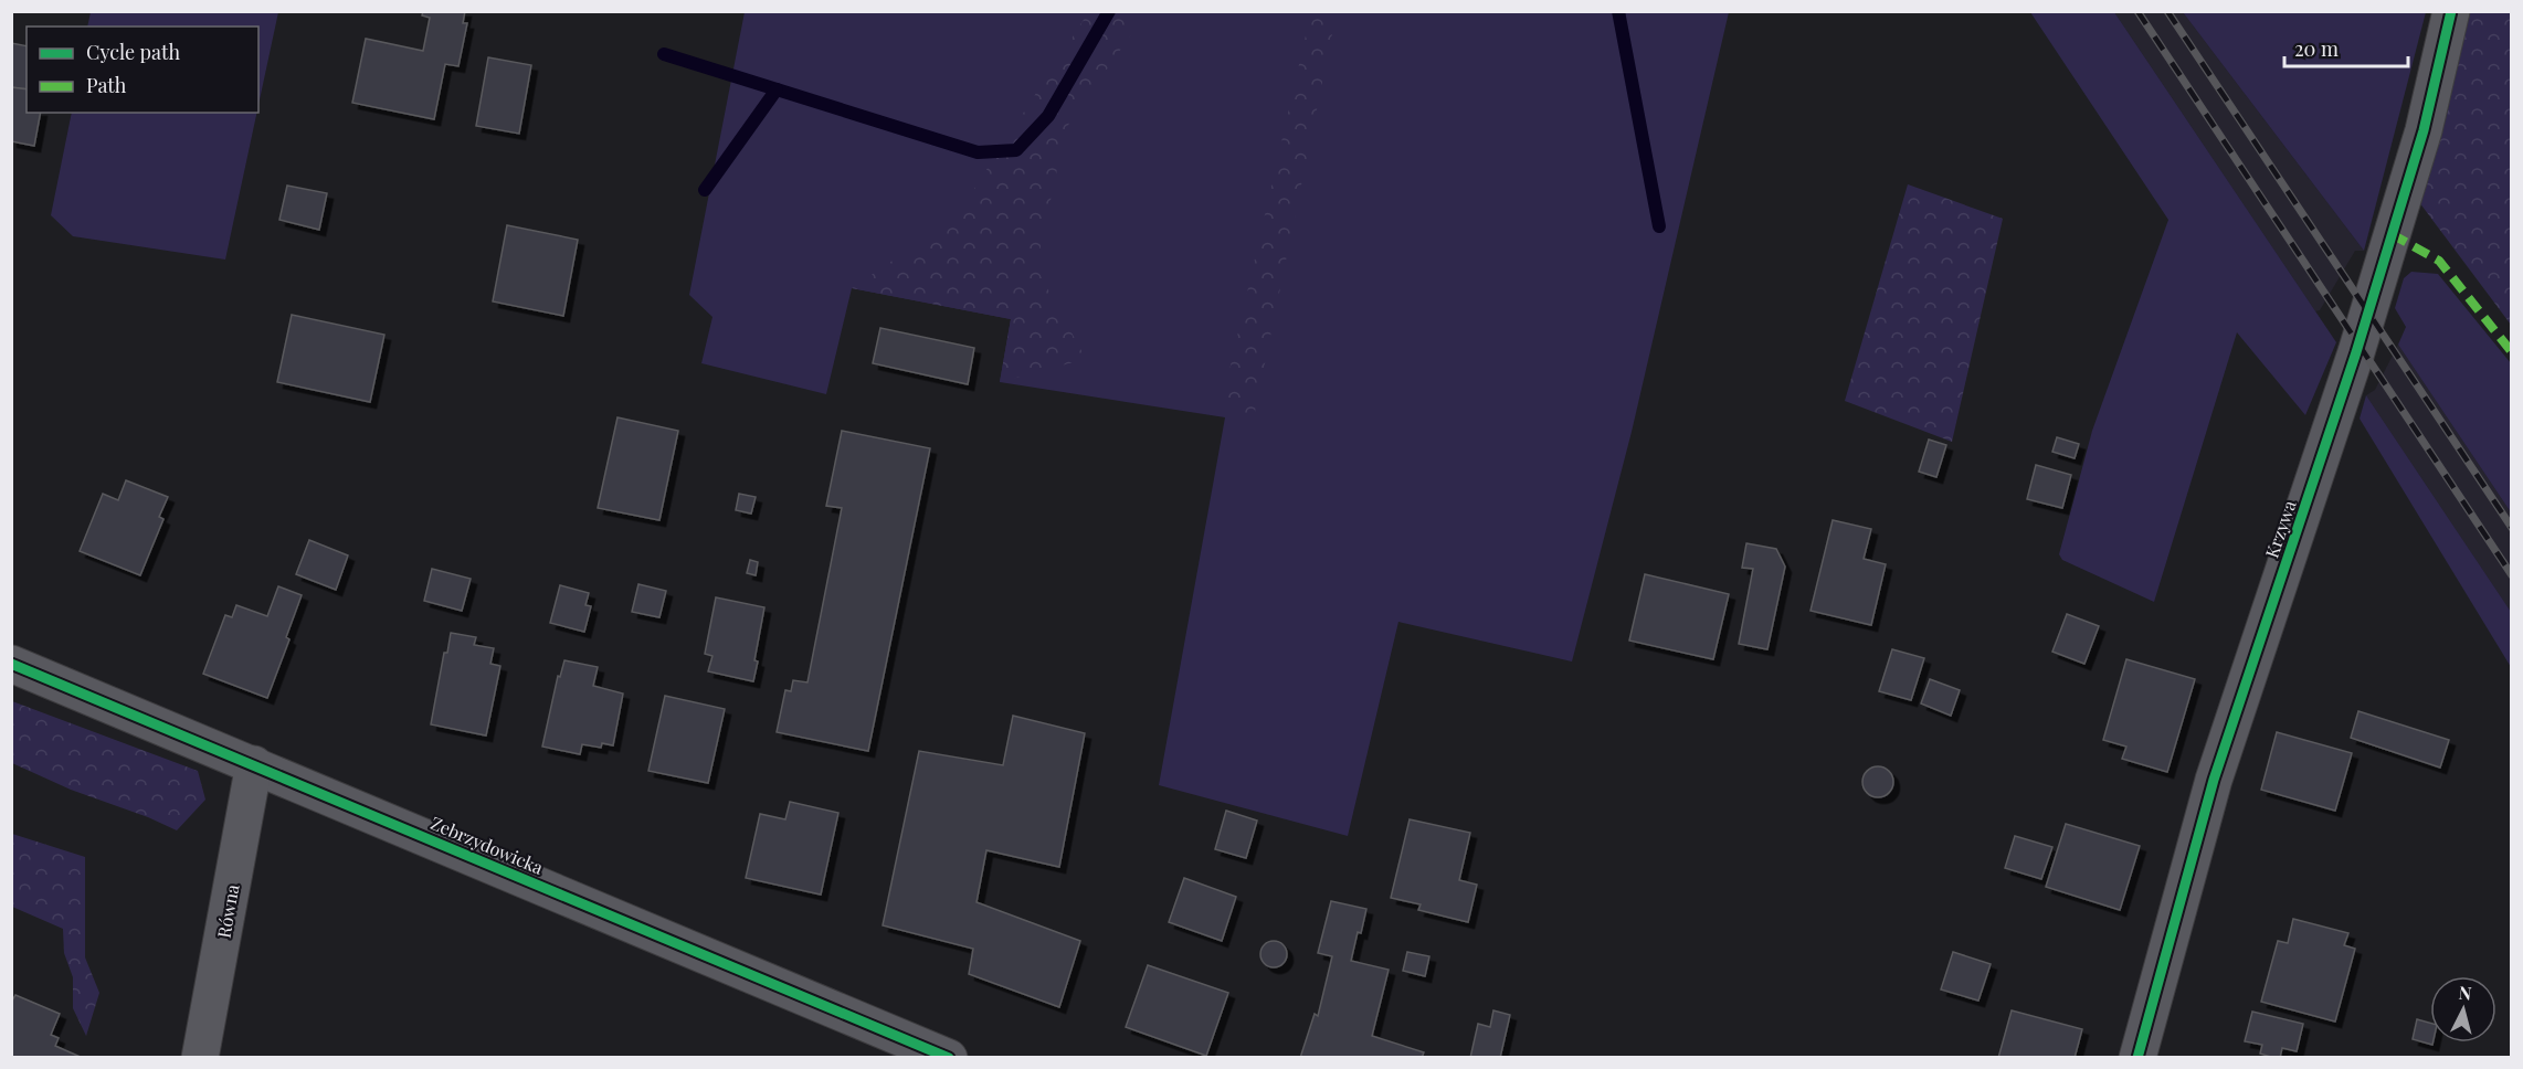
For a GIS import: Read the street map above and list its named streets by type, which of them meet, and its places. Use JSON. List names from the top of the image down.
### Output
{
  "streets": {
    "street": ["Krzywa", "Zebrzydowicka", "Równa"]
  },
  "crossings": [
    ["Zebrzydowicka", "Równa"]
  ],
  "legend": ["Cycle path", "Path"],
  "scale_bar": "20 m",
  "north": "top"
}
